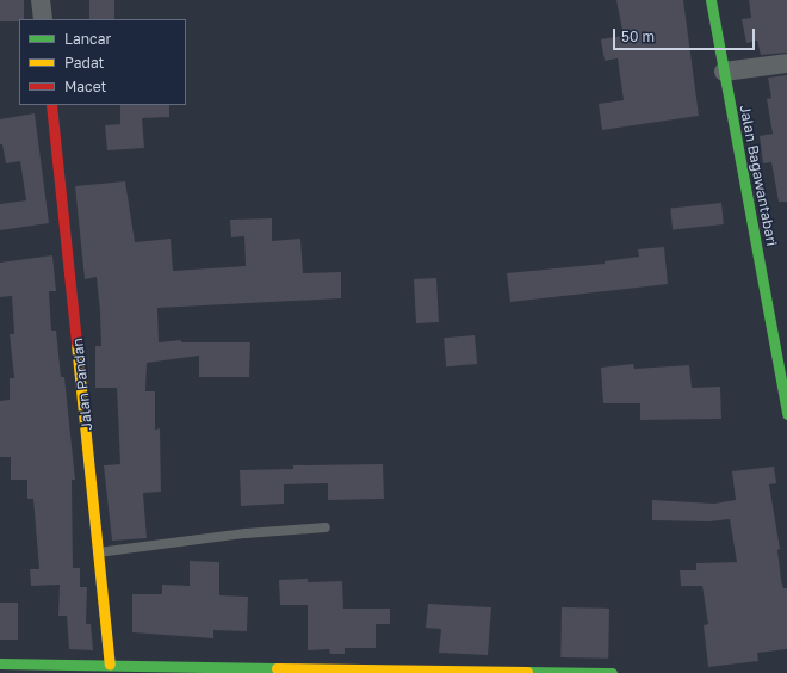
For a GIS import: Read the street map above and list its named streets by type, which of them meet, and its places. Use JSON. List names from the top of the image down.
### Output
{
  "streets": {
    "street": ["Jalan Bagawantabari", "Jalan Pandan"]
  },
  "legend": ["Lancar", "Padat", "Macet"],
  "scale_bar": "50 m"
}
